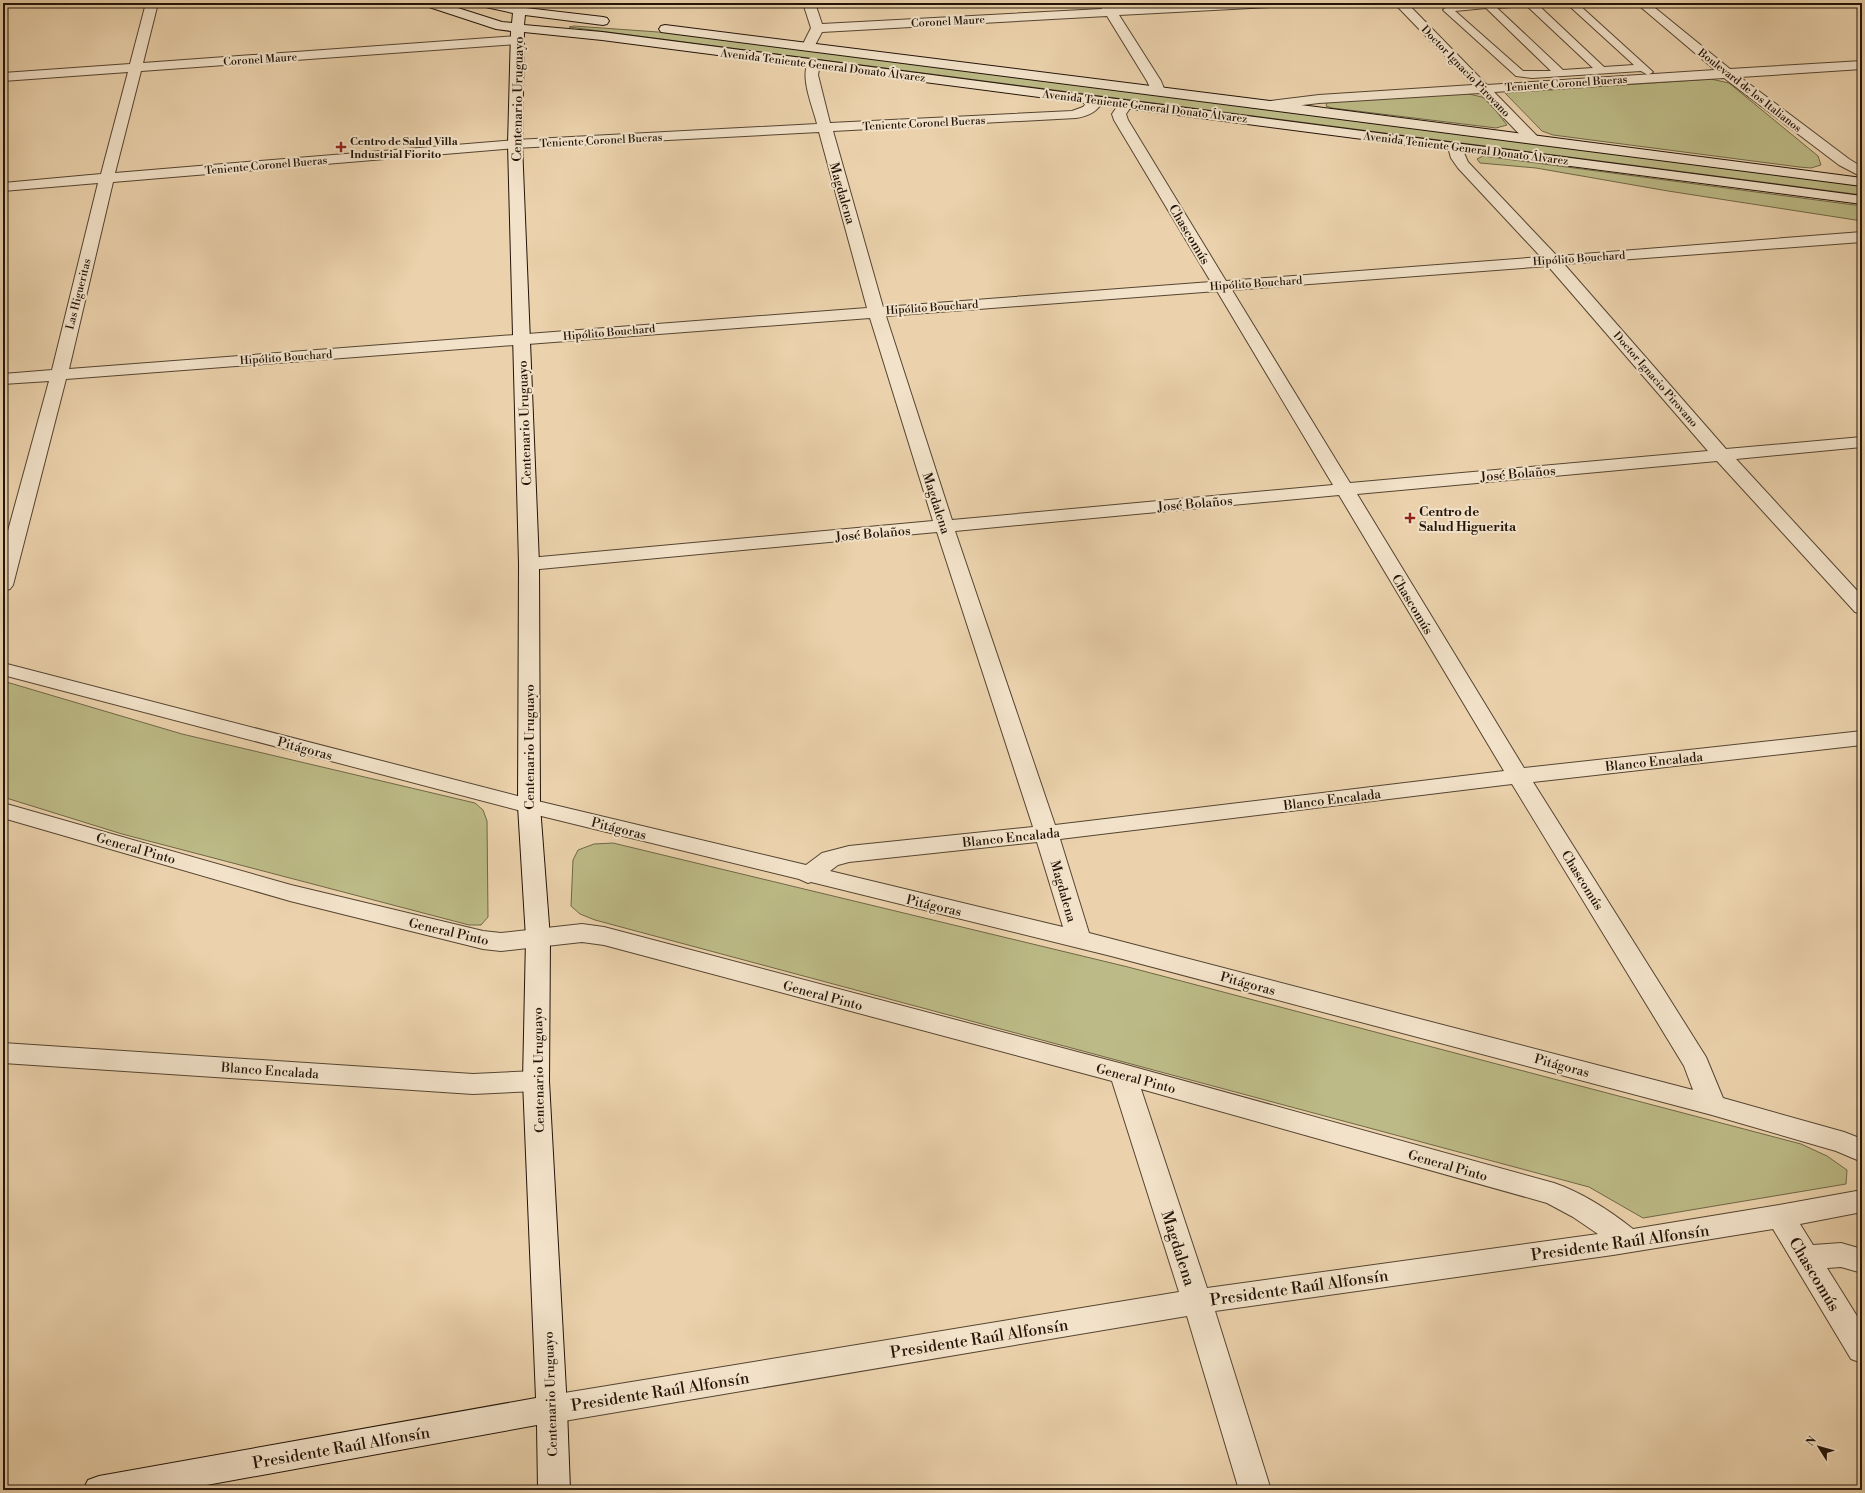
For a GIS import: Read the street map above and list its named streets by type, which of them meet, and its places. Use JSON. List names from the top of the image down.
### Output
{
  "streets": {
    "street": [
      "Coronel Maure",
      "Avenida Teniente General Donato Álvarez",
      "Doctor Ignacio Pirovano",
      "Teniente Coronel Bueras",
      "Boulevard de los Italianos",
      "Centenario Uruguayo",
      "Magdalena",
      "Chascomús",
      "Hipólito Bouchard",
      "Las Higueritas",
      "José Bolaños",
      "Pitágoras",
      "Blanco Encalada",
      "General Pinto",
      "Presidente Raúl Alfonsín"
    ]
  },
  "crossings": [
    ["Coronel Maure", "Avenida Teniente General Donato Álvarez"],
    ["Coronel Maure", "Centenario Uruguayo"],
    ["Coronel Maure", "Las Higueritas"],
    ["Avenida Teniente General Donato Álvarez", "Doctor Ignacio Pirovano"],
    ["Avenida Teniente General Donato Álvarez", "Teniente Coronel Bueras"],
    ["Avenida Teniente General Donato Álvarez", "Centenario Uruguayo"],
    ["Avenida Teniente General Donato Álvarez", "Magdalena"],
    ["Avenida Teniente General Donato Álvarez", "Chascomús"],
    ["Doctor Ignacio Pirovano", "Teniente Coronel Bueras"],
    ["Doctor Ignacio Pirovano", "Hipólito Bouchard"],
    ["Doctor Ignacio Pirovano", "José Bolaños"],
    ["Teniente Coronel Bueras", "Boulevard de los Italianos"],
    ["Teniente Coronel Bueras", "Centenario Uruguayo"],
    ["Teniente Coronel Bueras", "Magdalena"],
    ["Teniente Coronel Bueras", "Chascomús"],
    ["Teniente Coronel Bueras", "Las Higueritas"],
    ["Centenario Uruguayo", "Hipólito Bouchard"],
    ["Centenario Uruguayo", "José Bolaños"],
    ["Centenario Uruguayo", "Pitágoras"],
    ["Centenario Uruguayo", "Blanco Encalada"],
    ["Centenario Uruguayo", "General Pinto"],
    ["Centenario Uruguayo", "Presidente Raúl Alfonsín"],
    ["Magdalena", "Hipólito Bouchard"],
    ["Magdalena", "José Bolaños"],
    ["Magdalena", "Pitágoras"],
    ["Magdalena", "Blanco Encalada"],
    ["Magdalena", "General Pinto"],
    ["Magdalena", "Presidente Raúl Alfonsín"],
    ["Chascomús", "Hipólito Bouchard"],
    ["Chascomús", "José Bolaños"],
    ["Chascomús", "Pitágoras"],
    ["Chascomús", "Blanco Encalada"],
    ["Chascomús", "Presidente Raúl Alfonsín"],
    ["Hipólito Bouchard", "Las Higueritas"],
    ["Pitágoras", "Blanco Encalada"],
    ["General Pinto", "Presidente Raúl Alfonsín"]
  ],
  "places": {
    "health": ["Centro de Salud Villa Industrial Fiorito", "Centro de Salud Higuerita"]
  },
  "north": "top left"
}
